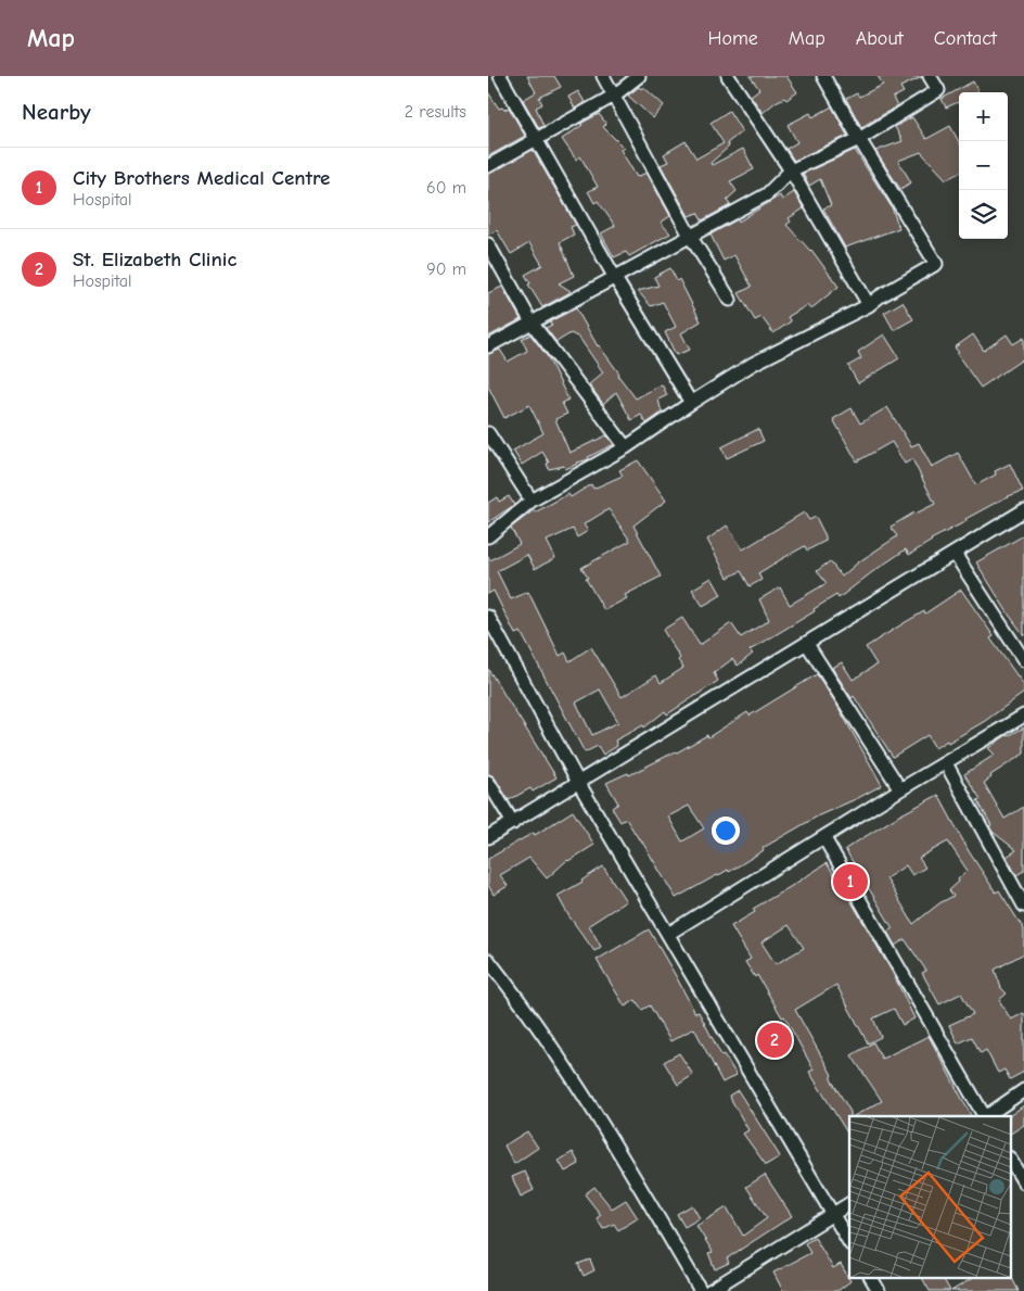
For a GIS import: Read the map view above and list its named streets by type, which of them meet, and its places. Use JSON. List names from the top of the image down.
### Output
{
  "page": {
    "header": "Map",
    "nav": [
      "Home",
      "Map",
      "About",
      "Contact"
    ],
    "heading": ["Nearby", "2 results"],
    "map_buttons": ["+", "−"],
    "list": [
      {
        "mark": "1",
        "name": "City Brothers Medical Centre",
        "note": "Hospital",
        "value": "60 m"
      },
      {
        "mark": "2",
        "name": "St. Elizabeth Clinic",
        "note": "Hospital",
        "value": "90 m"
      }
    ],
    "pins": ["1", "2"]
  }
}
